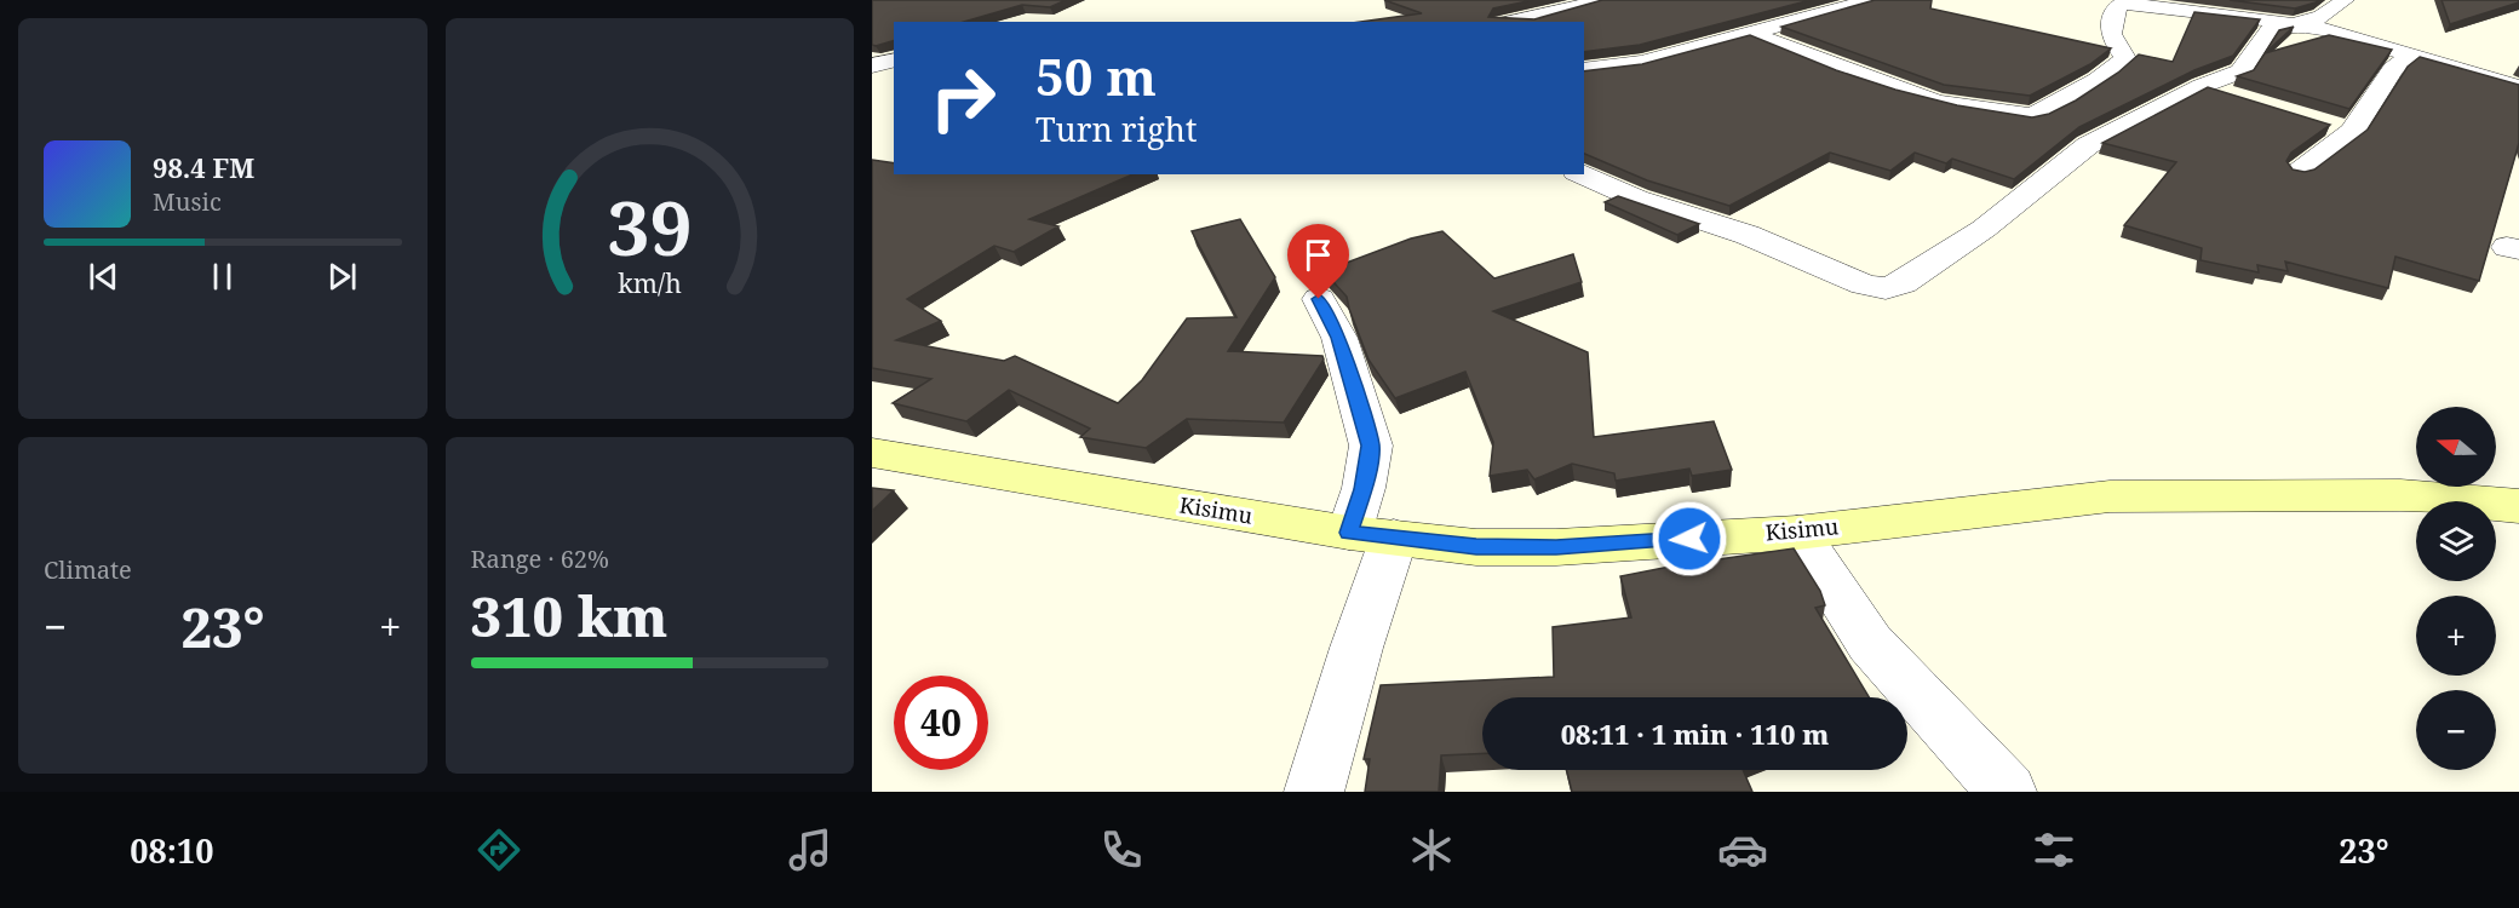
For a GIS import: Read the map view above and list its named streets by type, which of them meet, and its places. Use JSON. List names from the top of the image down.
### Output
{
  "streets": {
    "street": ["Kisimu"]
  },
  "north": "left",
  "page": {
    "turn": ["50 m", "Turn right"],
    "song": ["98.4 FM", "Music"],
    "map_buttons": ["+", "−"],
    "tile": [
      "Climate",
      ["Range · 62%", "310 km"]
    ],
    "heat": ["−", "23°", "+"],
    "limit": "40",
    "trip": "08:11 · 1 min · 110 m",
    "tabs": ["08:10", "23°"],
    "gauge": ["39", "km/h"]
  }
}
